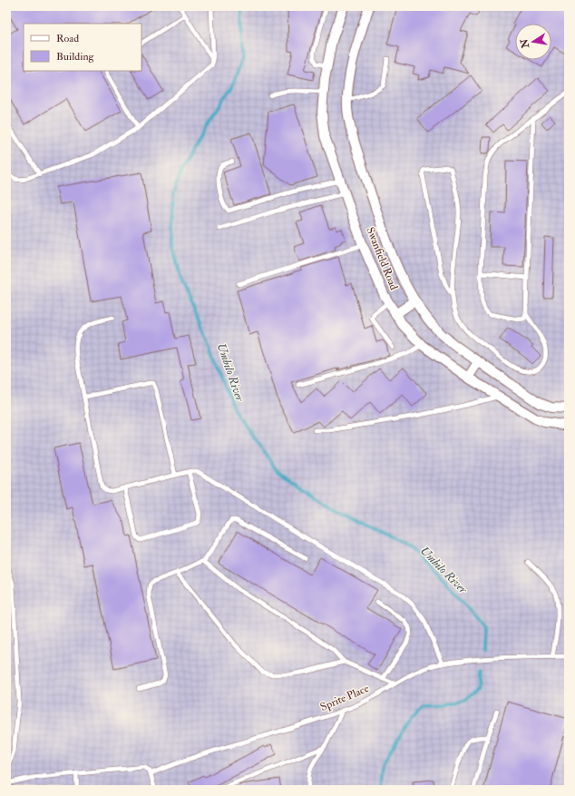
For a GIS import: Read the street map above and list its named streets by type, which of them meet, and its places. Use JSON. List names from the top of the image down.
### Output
{
  "streets": {
    "street": ["Swanfield Road"],
    "lane": ["Sprite Place"]
  },
  "water": ["Umbilo River"],
  "legend": ["Road", "Building"],
  "north": "left"
}
